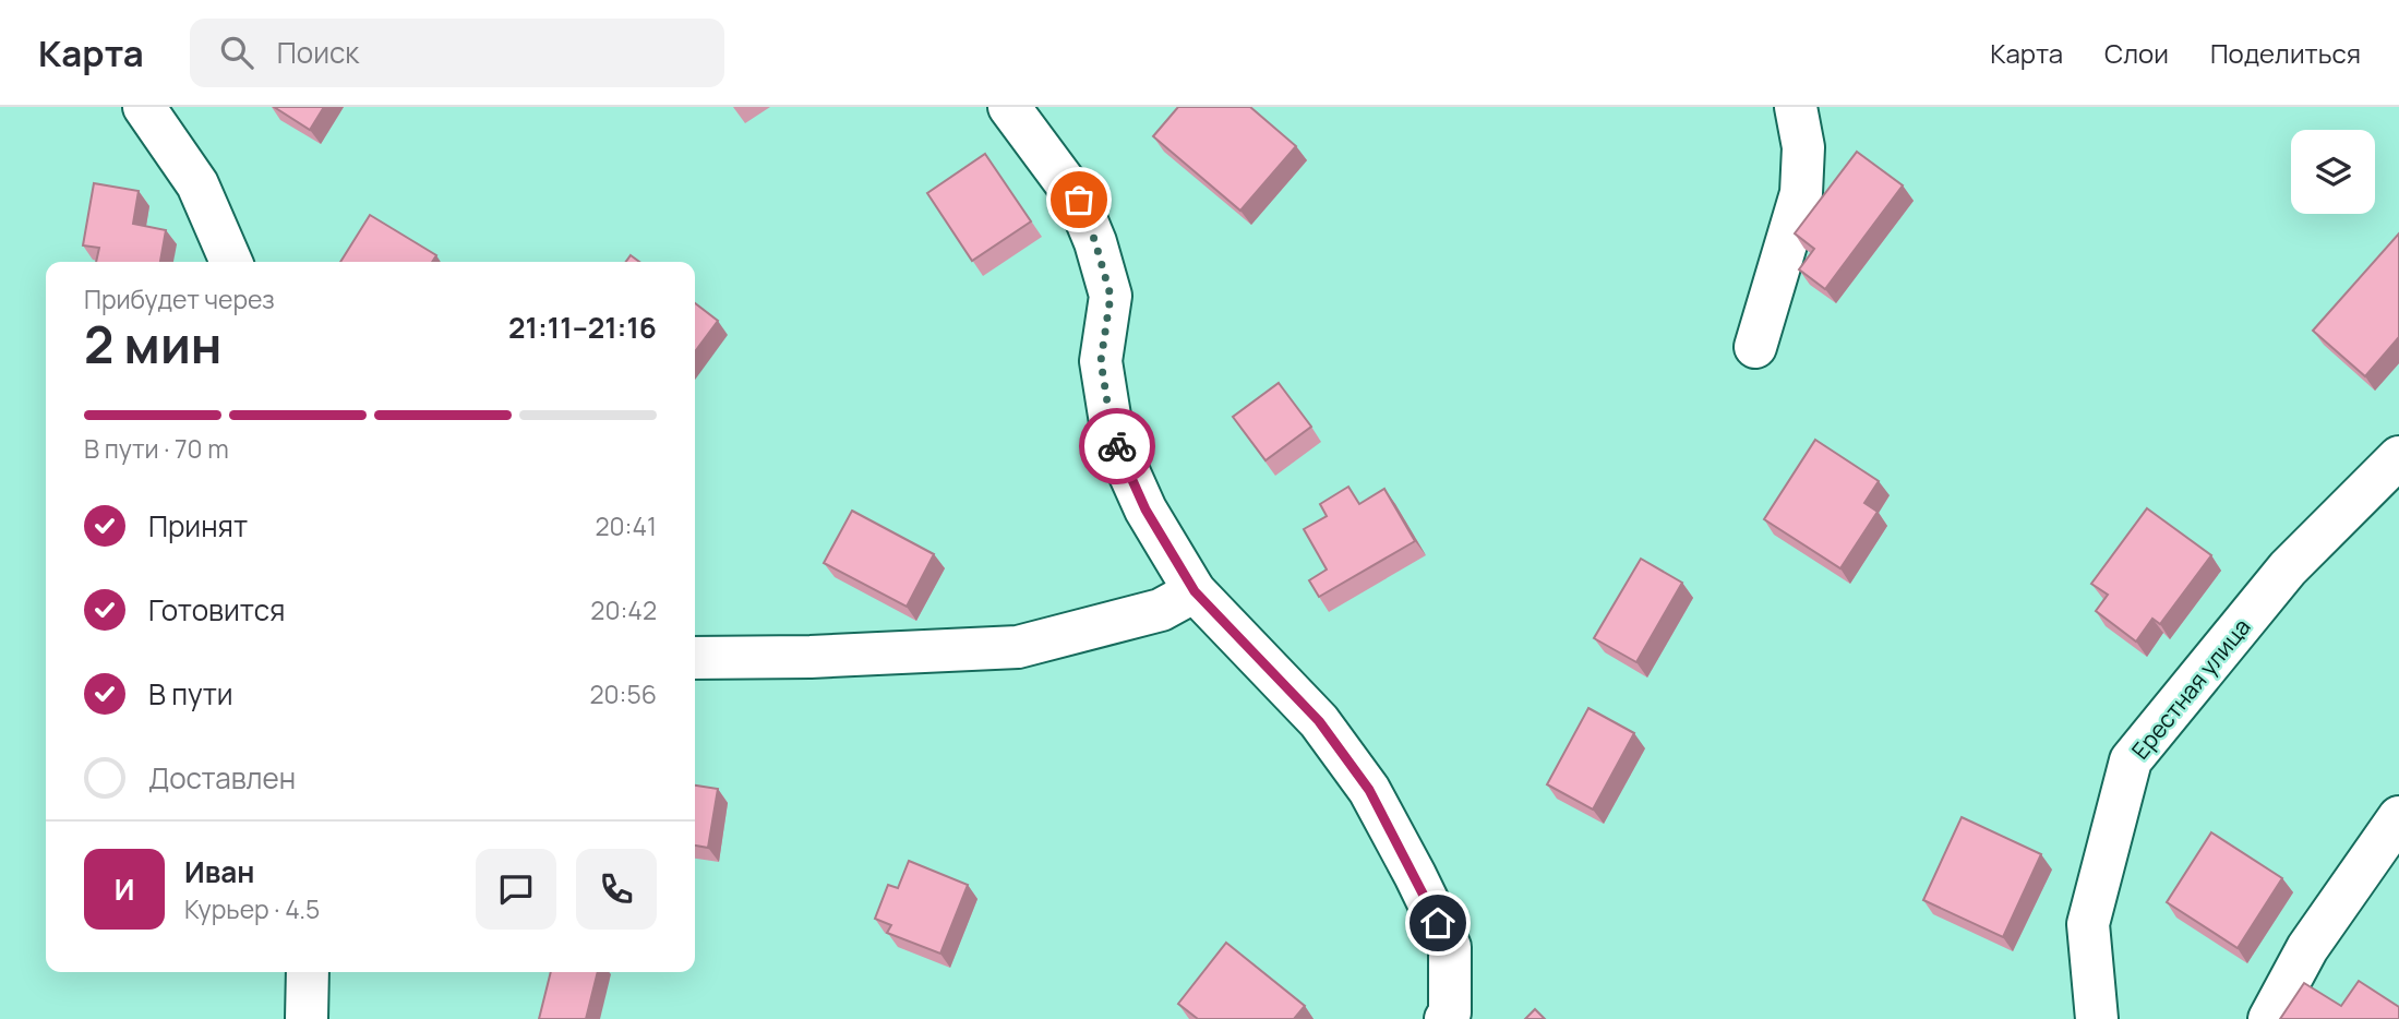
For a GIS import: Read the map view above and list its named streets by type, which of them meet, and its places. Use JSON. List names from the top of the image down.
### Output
{
  "streets": {
    "street": ["Ерестная улица"]
  },
  "page": {
    "header": "Карта",
    "search": "Поиск",
    "nav": ["Карта", "Слои", "Поделиться"],
    "heading": ["2 мин", "Прибудет через", "21:11–21:16"],
    "panel": ["Иван", "Курьер · 4.5"],
    "bar": "В пути · 70 m",
    "list": [
      ["Принят", "20:41"],
      ["Готовится", "20:42"],
      ["В пути", "20:56"],
      "Доставлен"
    ],
    "round": "И"
  }
}
